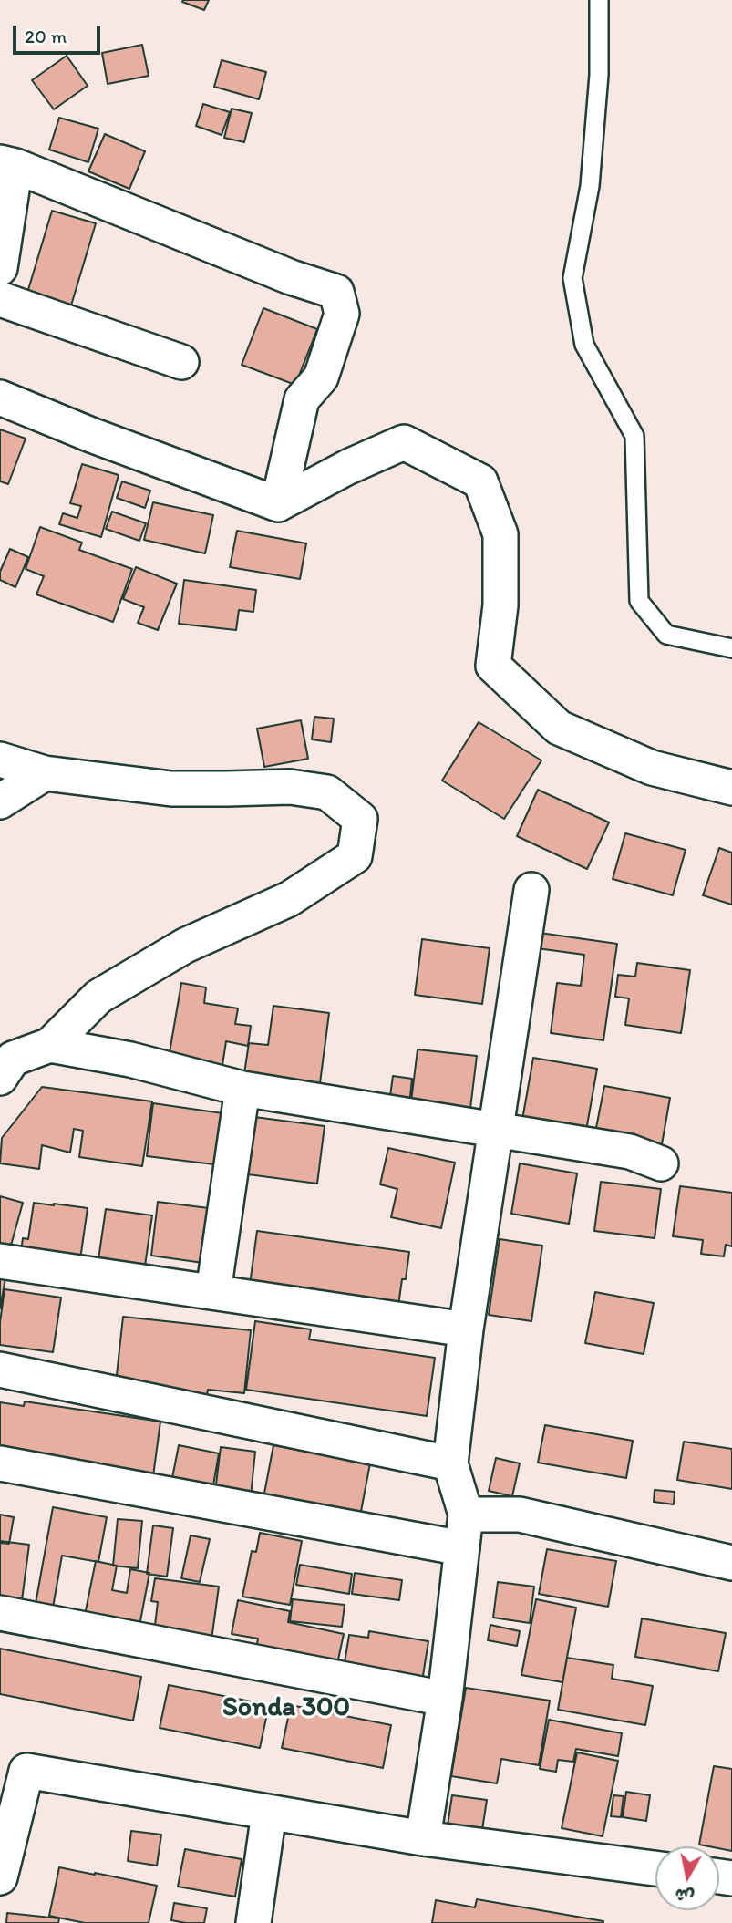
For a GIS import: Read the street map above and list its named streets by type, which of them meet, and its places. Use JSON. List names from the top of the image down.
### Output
{
  "districts": ["Sonda 300"],
  "scale_bar": "20 m",
  "north": "bottom"
}
